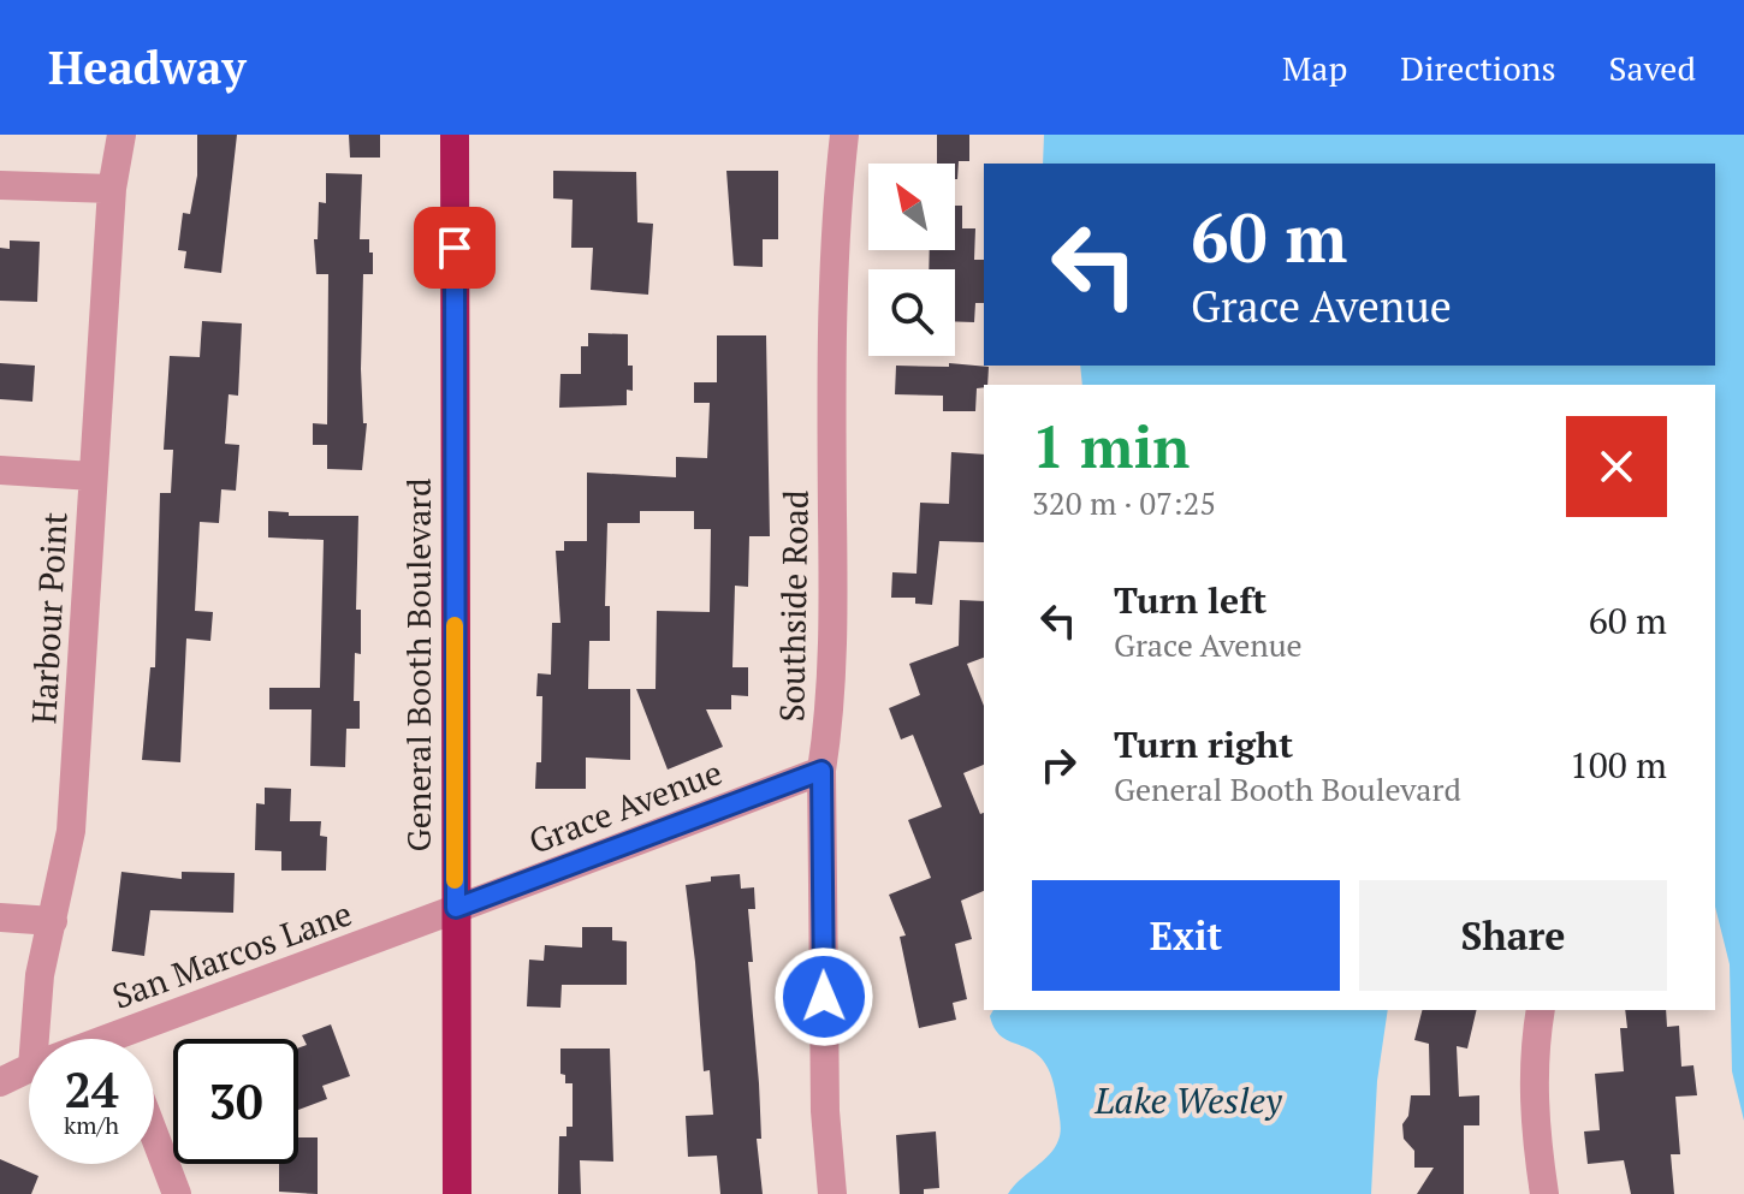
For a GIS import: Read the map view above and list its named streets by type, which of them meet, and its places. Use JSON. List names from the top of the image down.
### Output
{
  "streets": {
    "highway": ["General Booth Boulevard"],
    "street": [
      "Southside Road",
      "Harbour Point",
      "Grace Avenue",
      "San Marcos Lane"
    ]
  },
  "crossings": [
    ["Southside Road", "Grace Avenue"],
    ["General Booth Boulevard", "Grace Avenue"],
    ["General Booth Boulevard", "San Marcos Lane"],
    ["Grace Avenue", "San Marcos Lane"]
  ],
  "water": ["Lake Wesley"],
  "north": "top left",
  "page": {
    "header": "Headway",
    "nav": ["Map", "Directions", "Saved"],
    "turn": ["60 m", "Grace Avenue"],
    "heading": ["1 min", "320 m · 07:25"],
    "list": [
      {
        "name": "Turn left",
        "note": "Grace Avenue",
        "value": "60 m"
      },
      {
        "name": "Turn right",
        "note": "General Booth Boulevard",
        "value": "100 m"
      }
    ],
    "buttons": ["Exit", "Share"],
    "speed": "24 km/h",
    "limit": "30"
  }
}
